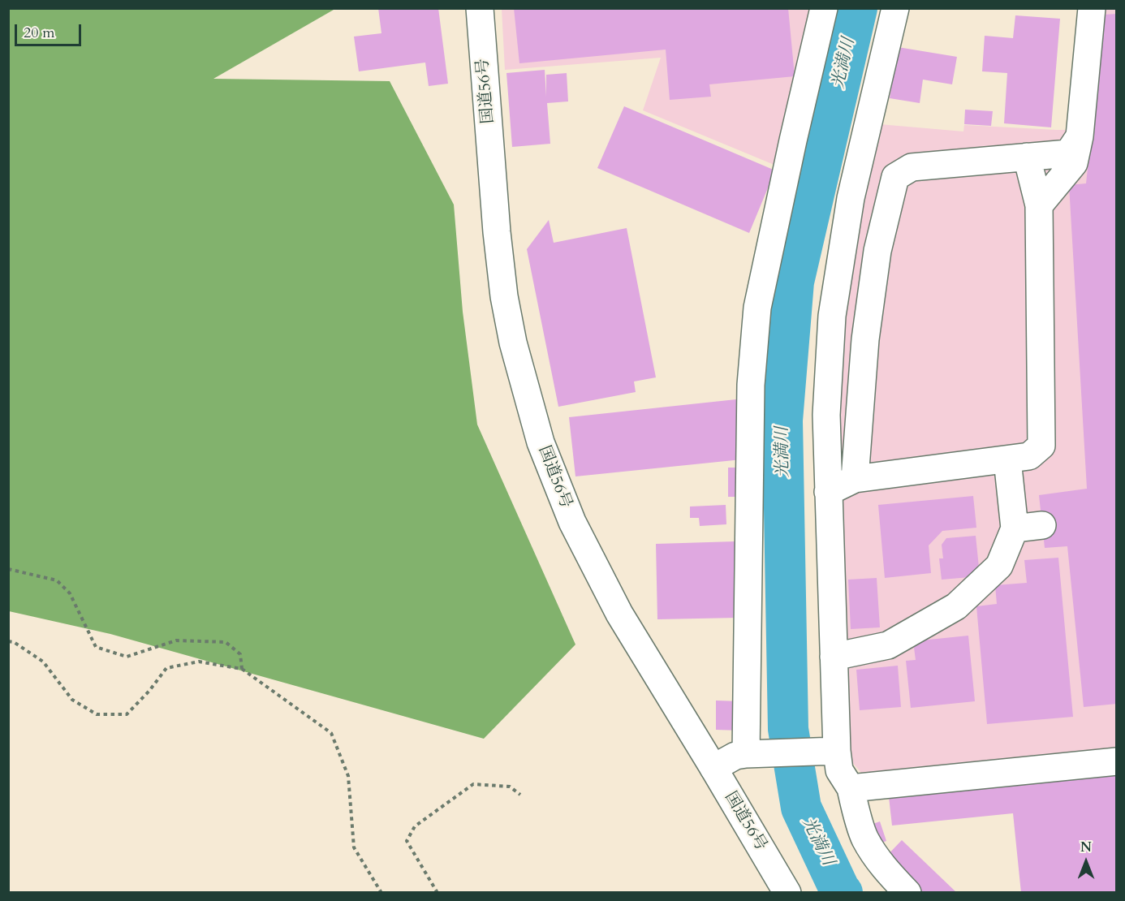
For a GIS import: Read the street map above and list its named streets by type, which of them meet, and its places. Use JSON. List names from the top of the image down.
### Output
{
  "streets": {
    "main road": ["国道56号"]
  },
  "water": ["光満川"],
  "scale_bar": "20 m",
  "north": "top"
}
